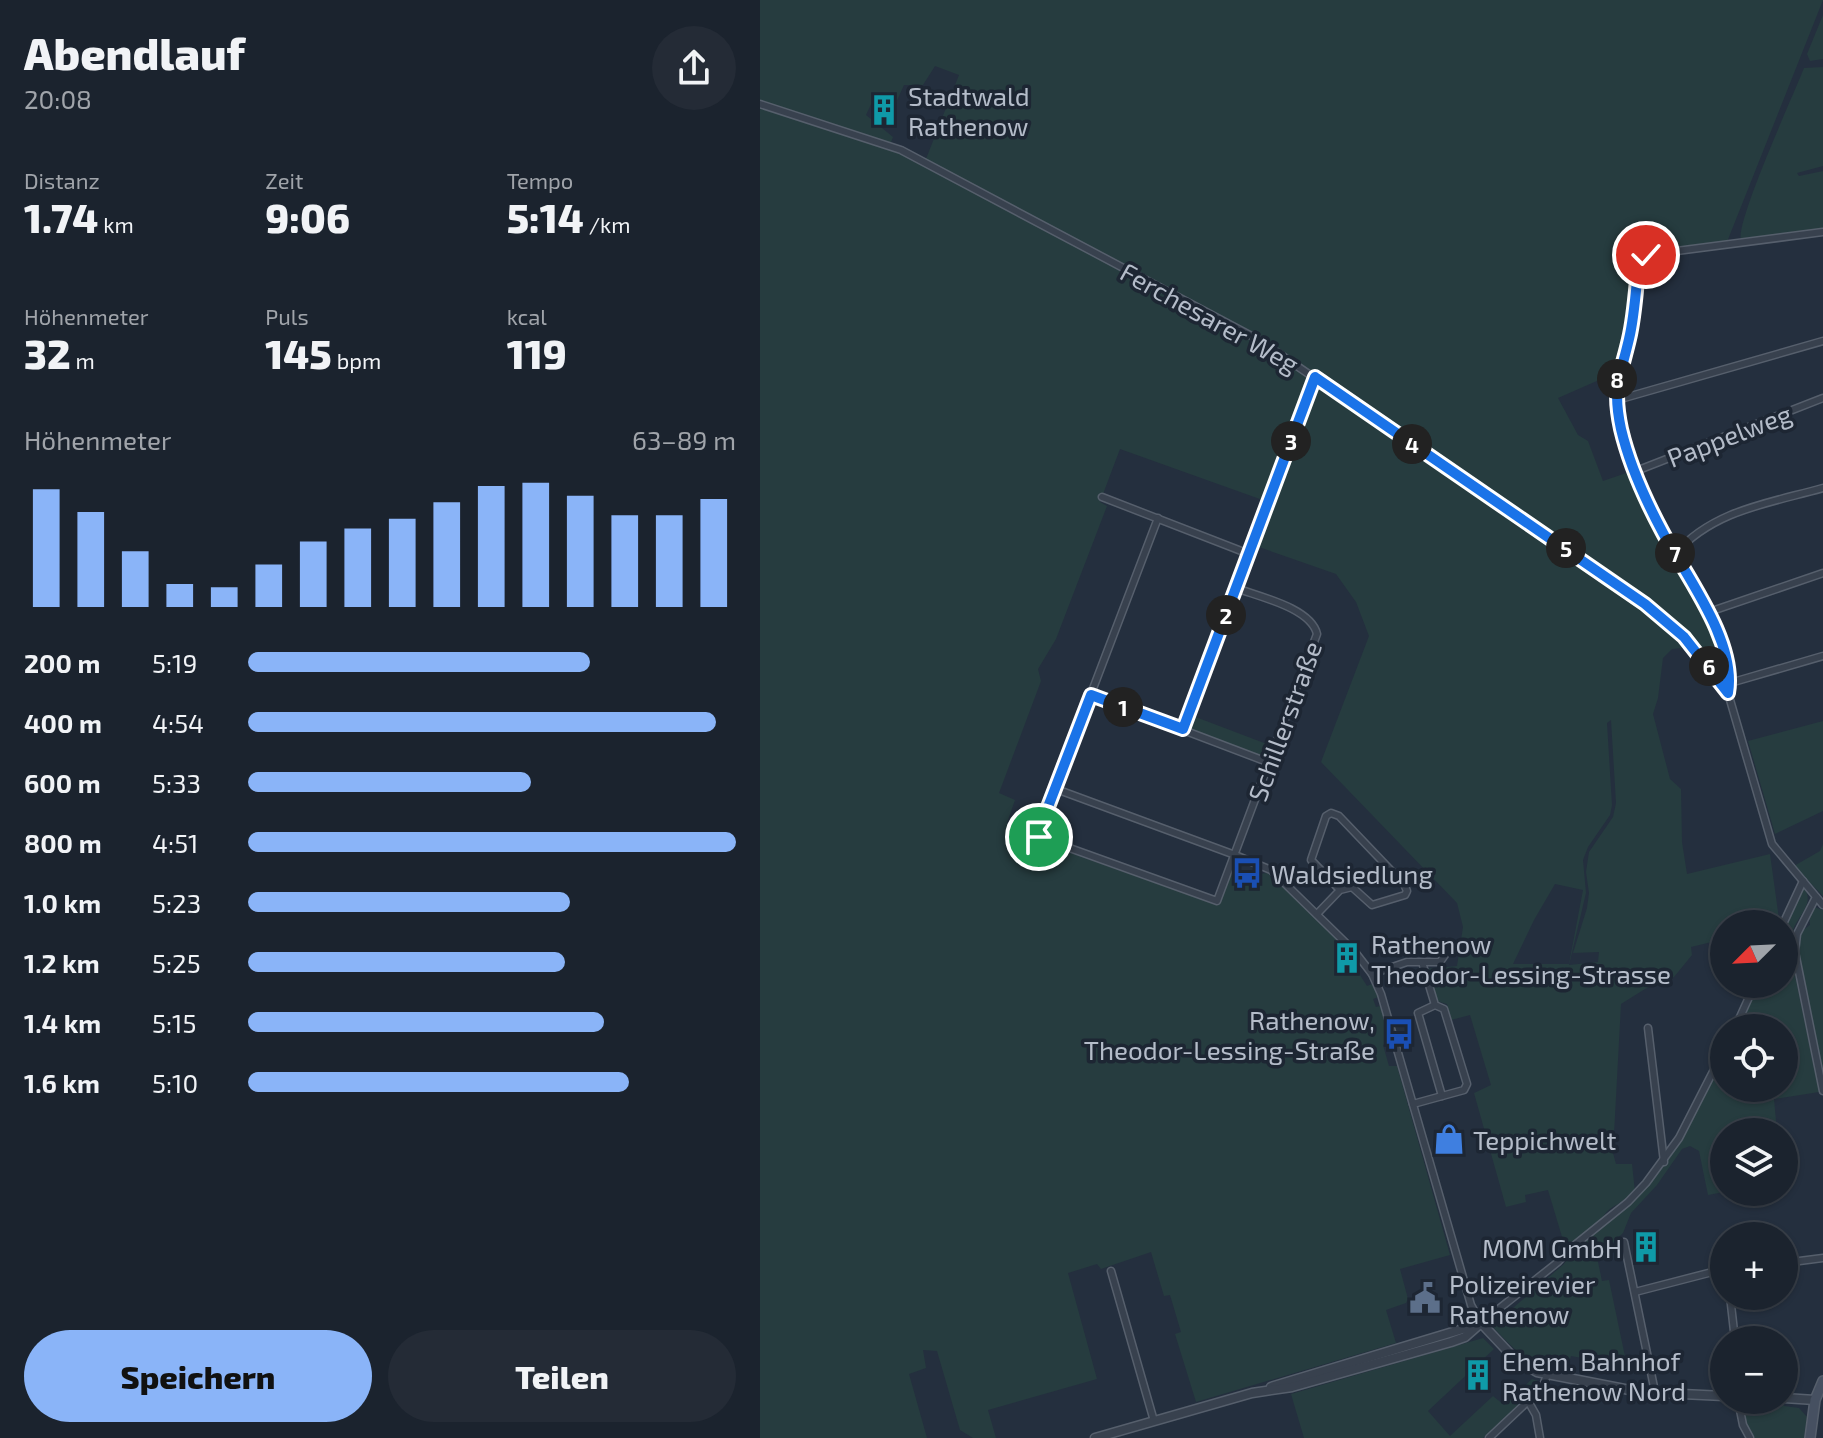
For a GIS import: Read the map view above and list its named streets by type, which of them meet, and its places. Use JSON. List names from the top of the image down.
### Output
{
  "streets": {
    "street": ["Ferchesarer Weg", "Pappelweg", "Schillerstraße"]
  },
  "places": {
    "building": [
      "Stadtwald Rathenow",
      "Rathenow Theodor-Lessing-Strasse",
      "MOM GmbH",
      "Ehem. Bahnhof Rathenow Nord"
    ],
    "bus stop": ["Waldsiedlung", "Rathenow, Theodor-Lessing-Straße"],
    "shop": ["Teppichwelt"],
    "public building": ["Polizeirevier Rathenow"]
  },
  "north": "bottom left",
  "page": {
    "heading": ["Abendlauf", "20:08"],
    "stats": [
      ["Distanz", "1.74 km"],
      ["Zeit", "9:06"],
      ["Tempo", "5:14 /km"],
      ["Höhenmeter", "32 m"],
      ["Puls", "145 bpm"],
      ["kcal", "119"]
    ],
    "pins": [
      "8",
      "3",
      "4",
      "5",
      "7",
      "2",
      "6",
      "1"
    ],
    "chart": ["Höhenmeter", "63–89 m"],
    "list": [
      {
        "name": "200 m",
        "note": "5:19"
      },
      {
        "name": "400 m",
        "note": "4:54"
      },
      {
        "name": "600 m",
        "note": "5:33"
      },
      {
        "name": "800 m",
        "note": "4:51"
      },
      {
        "name": "1.0 km",
        "note": "5:23"
      },
      {
        "name": "1.2 km",
        "note": "5:25"
      },
      {
        "name": "1.4 km",
        "note": "5:15"
      },
      {
        "name": "1.6 km",
        "note": "5:10"
      }
    ],
    "map_buttons": ["+", "−"],
    "buttons": ["Speichern", "Teilen"]
  }
}
